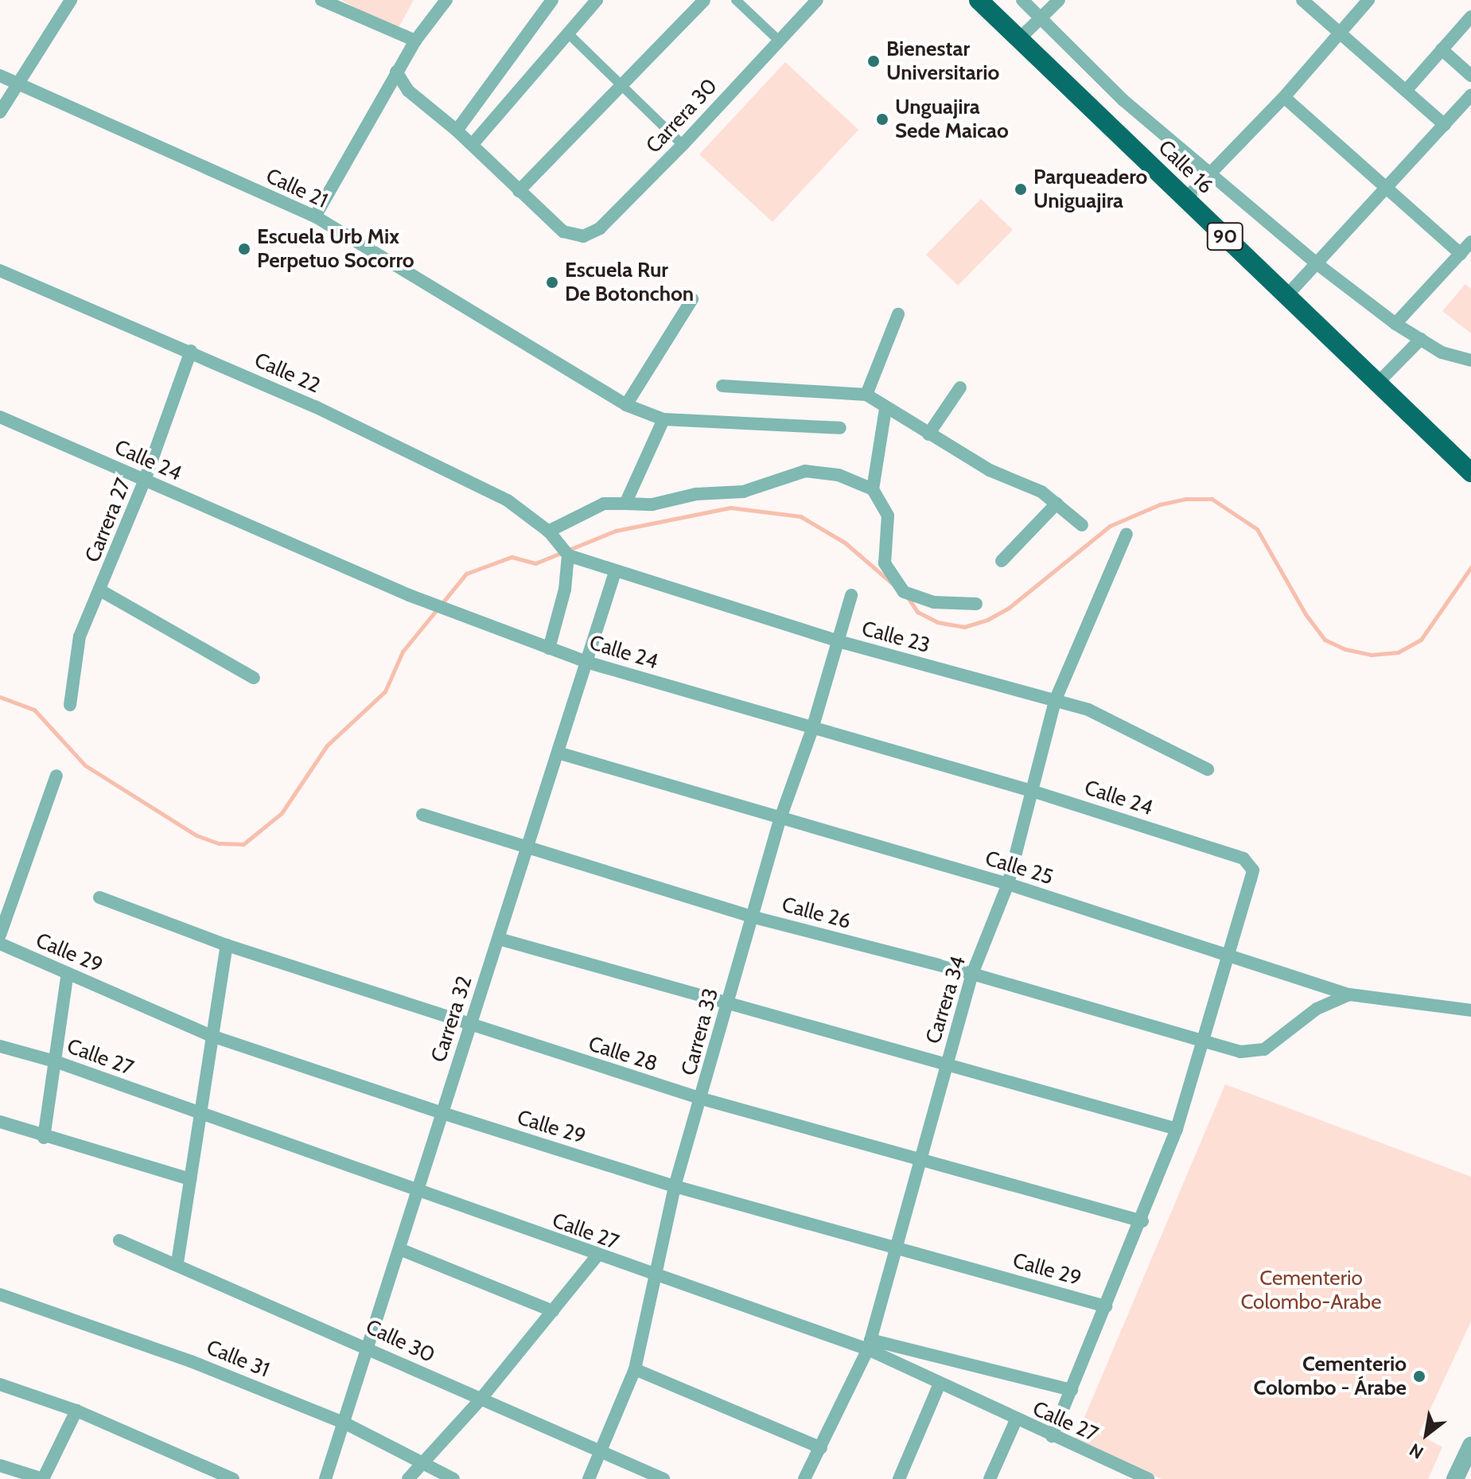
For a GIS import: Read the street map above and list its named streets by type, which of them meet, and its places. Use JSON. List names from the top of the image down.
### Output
{
  "streets": {
    "highway": ["Calle 16", "90"],
    "street": [
      "Carrera 30",
      "Calle 21",
      "Calle 22",
      "Calle 24",
      "Carrera 27",
      "Calle 23",
      "Calle 25",
      "Calle 26",
      "Calle 29",
      "Carrera 34",
      "Carrera 32",
      "Carrera 33",
      "Calle 28",
      "Calle 27",
      "Calle 30",
      "Calle 31"
    ]
  },
  "crossings": [
    ["Calle 22", "Carrera 27"],
    ["Calle 22", "Calle 23"],
    ["Calle 24", "Carrera 27"],
    ["Calle 24", "Calle 25"],
    ["Calle 24", "Carrera 34"],
    ["Calle 24", "Carrera 32"],
    ["Calle 24", "Carrera 33"],
    ["Calle 23", "Carrera 34"],
    ["Calle 23", "Carrera 32"],
    ["Calle 23", "Carrera 33"],
    ["Calle 25", "Calle 26"],
    ["Calle 25", "Carrera 34"],
    ["Calle 25", "Carrera 32"],
    ["Calle 25", "Carrera 33"],
    ["Calle 26", "Carrera 34"],
    ["Calle 26", "Carrera 32"],
    ["Calle 26", "Carrera 33"],
    ["Calle 29", "Carrera 34"],
    ["Calle 29", "Carrera 32"],
    ["Calle 29", "Carrera 33"],
    ["Carrera 34", "Calle 28"],
    ["Carrera 34", "Calle 27"],
    ["Carrera 32", "Calle 28"],
    ["Carrera 32", "Calle 27"],
    ["Carrera 32", "Calle 30"],
    ["Carrera 32", "Calle 31"],
    ["Carrera 33", "Calle 28"],
    ["Carrera 33", "Calle 27"],
    ["Carrera 33", "Calle 30"]
  ],
  "parks": ["Cementerio Colombo-Arabe"],
  "places": [
    "Bienestar Universitario",
    "Unguajira Sede Maicao",
    "Parqueadero Uniguajira",
    "Escuela Urb Mix Perpetuo Socorro",
    "Escuela Rur De Botonchon",
    "Cementerio Colombo - Árabe"
  ],
  "north": "bottom left"
}
